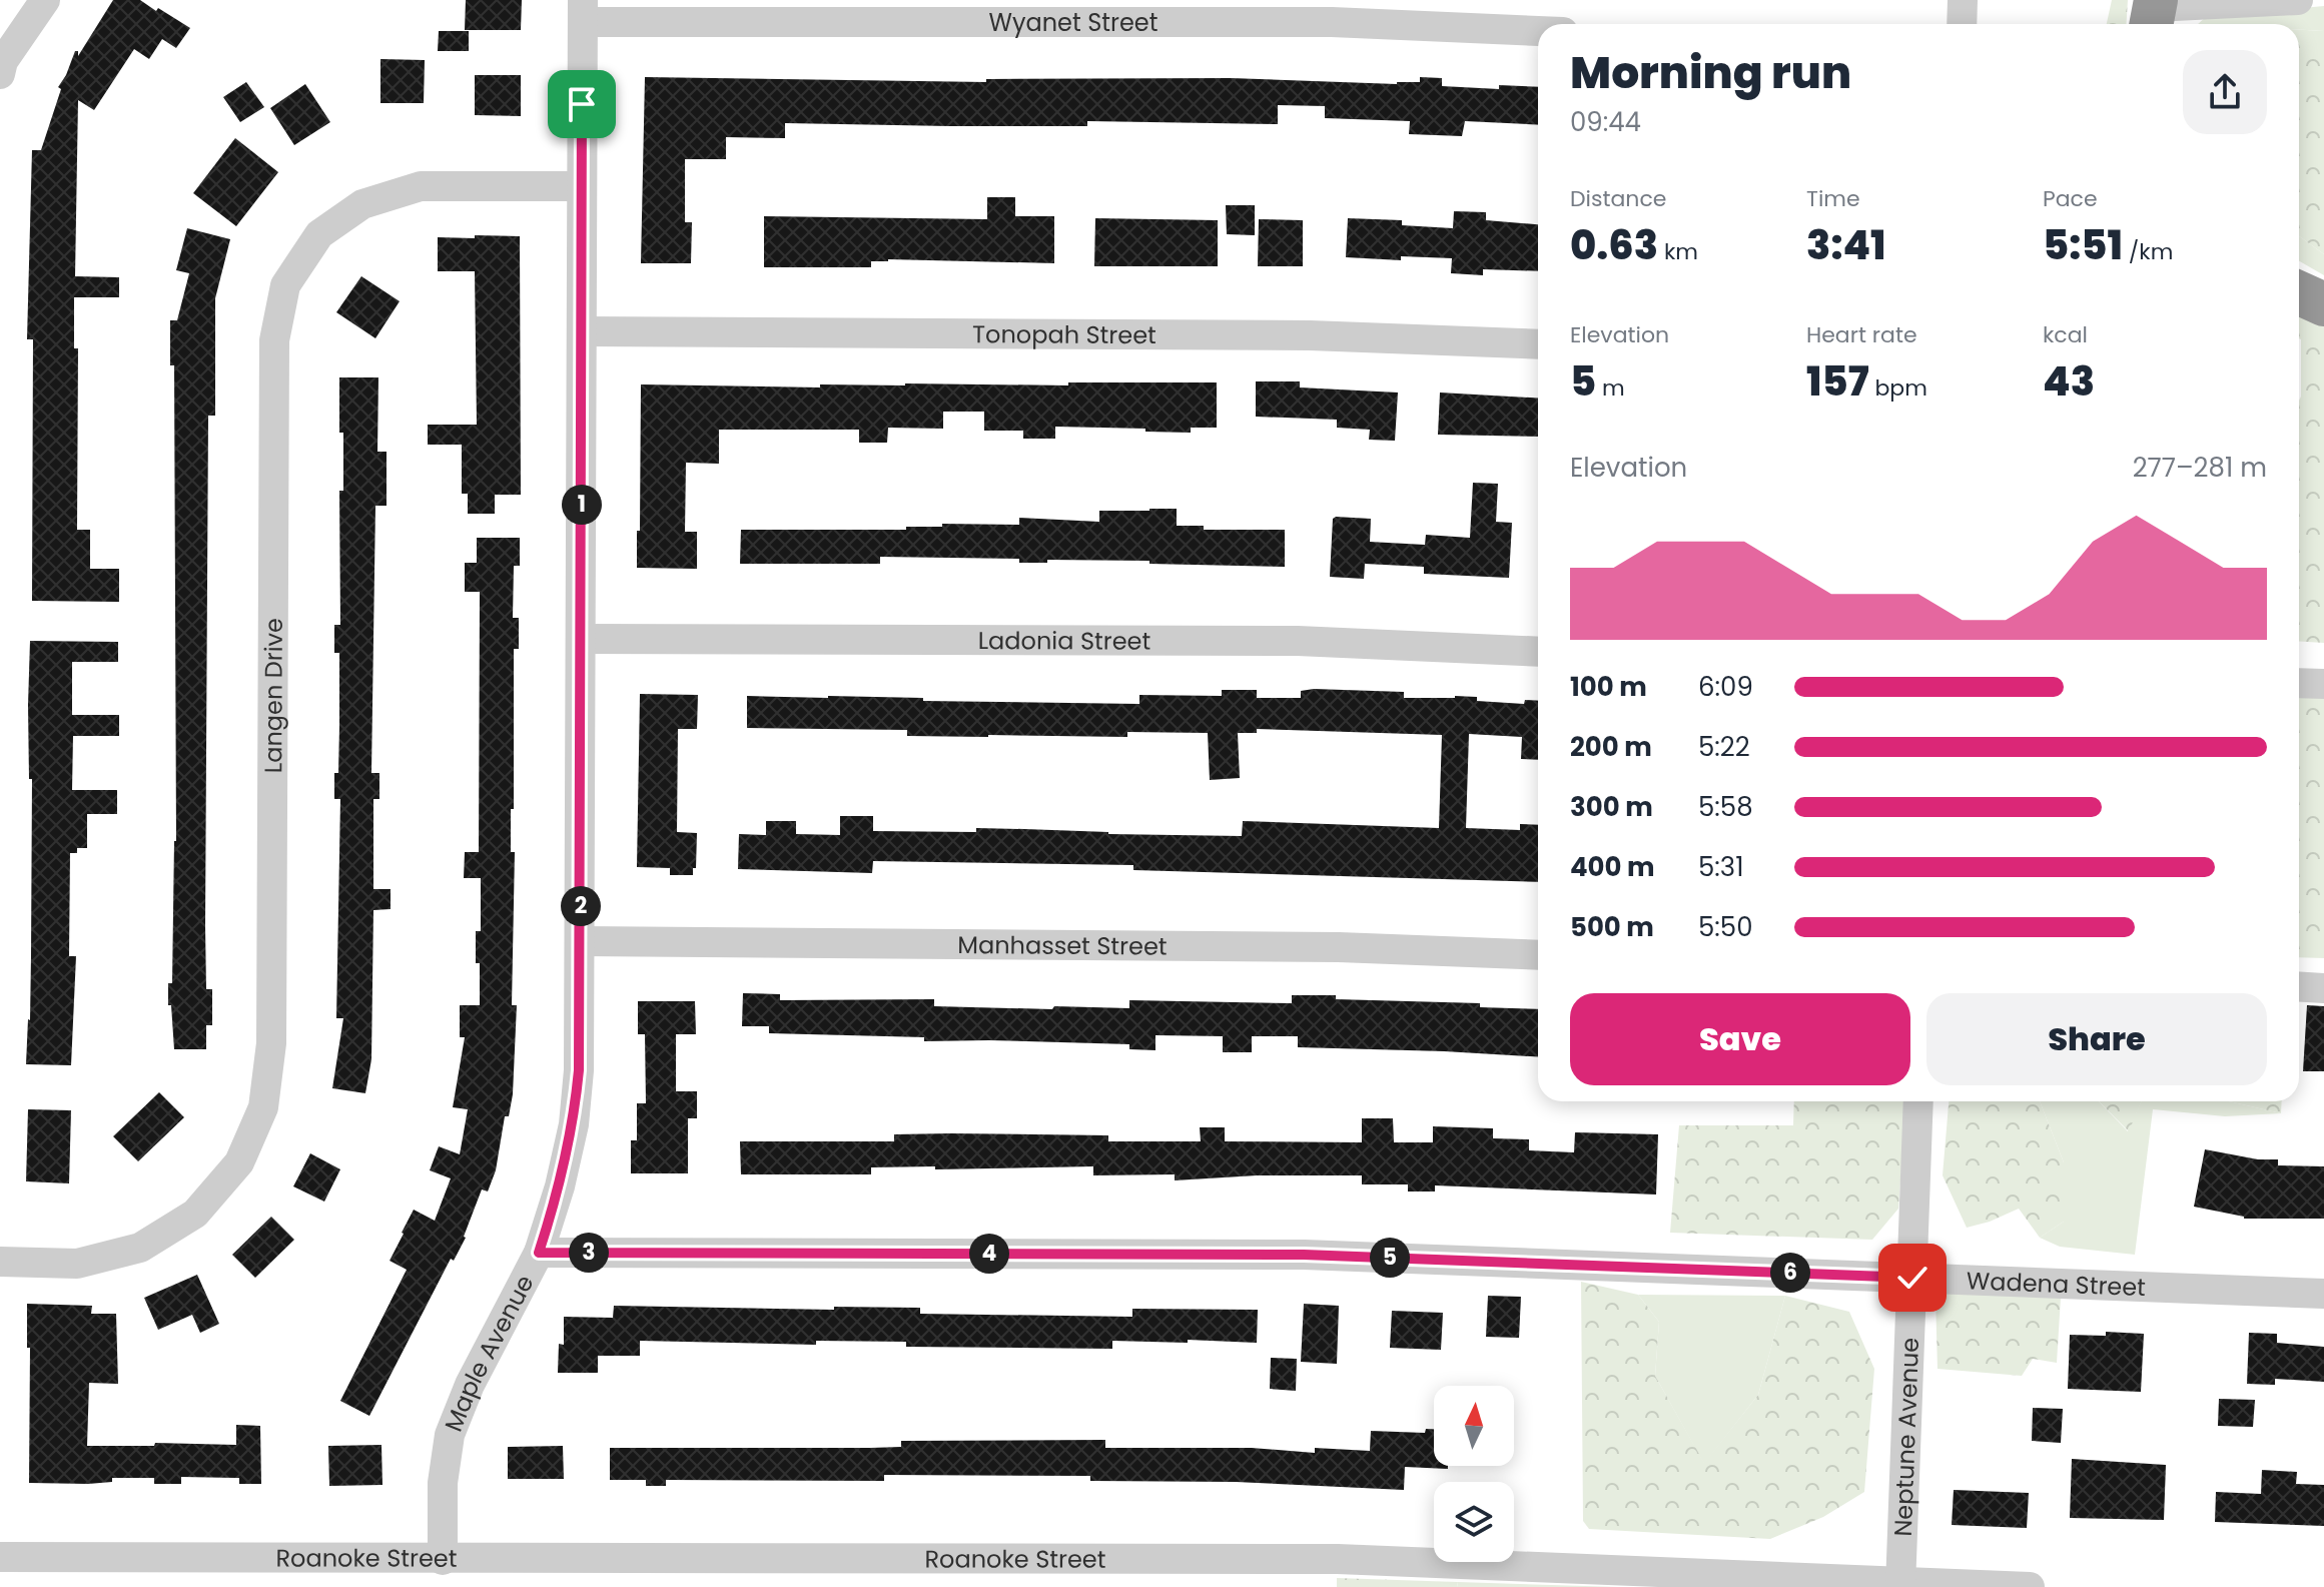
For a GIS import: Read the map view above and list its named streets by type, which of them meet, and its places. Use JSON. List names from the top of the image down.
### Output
{
  "streets": {
    "street": [
      "Wyanet Street",
      "Tonopah Street",
      "Ladonia Street",
      "Langen Drive",
      "Manhasset Street",
      "Wadena Street",
      "Maple Avenue",
      "Neptune Avenue",
      "Roanoke Street"
    ]
  },
  "crossings": [
    ["Wyanet Street", "Maple Avenue"],
    ["Tonopah Street", "Maple Avenue"],
    ["Ladonia Street", "Maple Avenue"],
    ["Langen Drive", "Maple Avenue"],
    ["Manhasset Street", "Maple Avenue"],
    ["Wadena Street", "Maple Avenue"],
    ["Wadena Street", "Neptune Avenue"],
    ["Maple Avenue", "Roanoke Street"],
    ["Neptune Avenue", "Roanoke Street"]
  ],
  "north": "top",
  "page": {
    "heading": ["Morning run", "09:44"],
    "stats": [
      ["Distance", "0.63 km"],
      ["Time", "3:41"],
      ["Pace", "5:51 /km"],
      ["Elevation", "5 m"],
      ["Heart rate", "157 bpm"],
      ["kcal", "43"]
    ],
    "chart": ["Elevation", "277–281 m"],
    "pins": [
      "1",
      "2",
      "3",
      "4",
      "5",
      "6"
    ],
    "list": [
      {
        "name": "100 m",
        "note": "6:09"
      },
      {
        "name": "200 m",
        "note": "5:22"
      },
      {
        "name": "300 m",
        "note": "5:58"
      },
      {
        "name": "400 m",
        "note": "5:31"
      },
      {
        "name": "500 m",
        "note": "5:50"
      }
    ],
    "buttons": ["Save", "Share"]
  }
}
